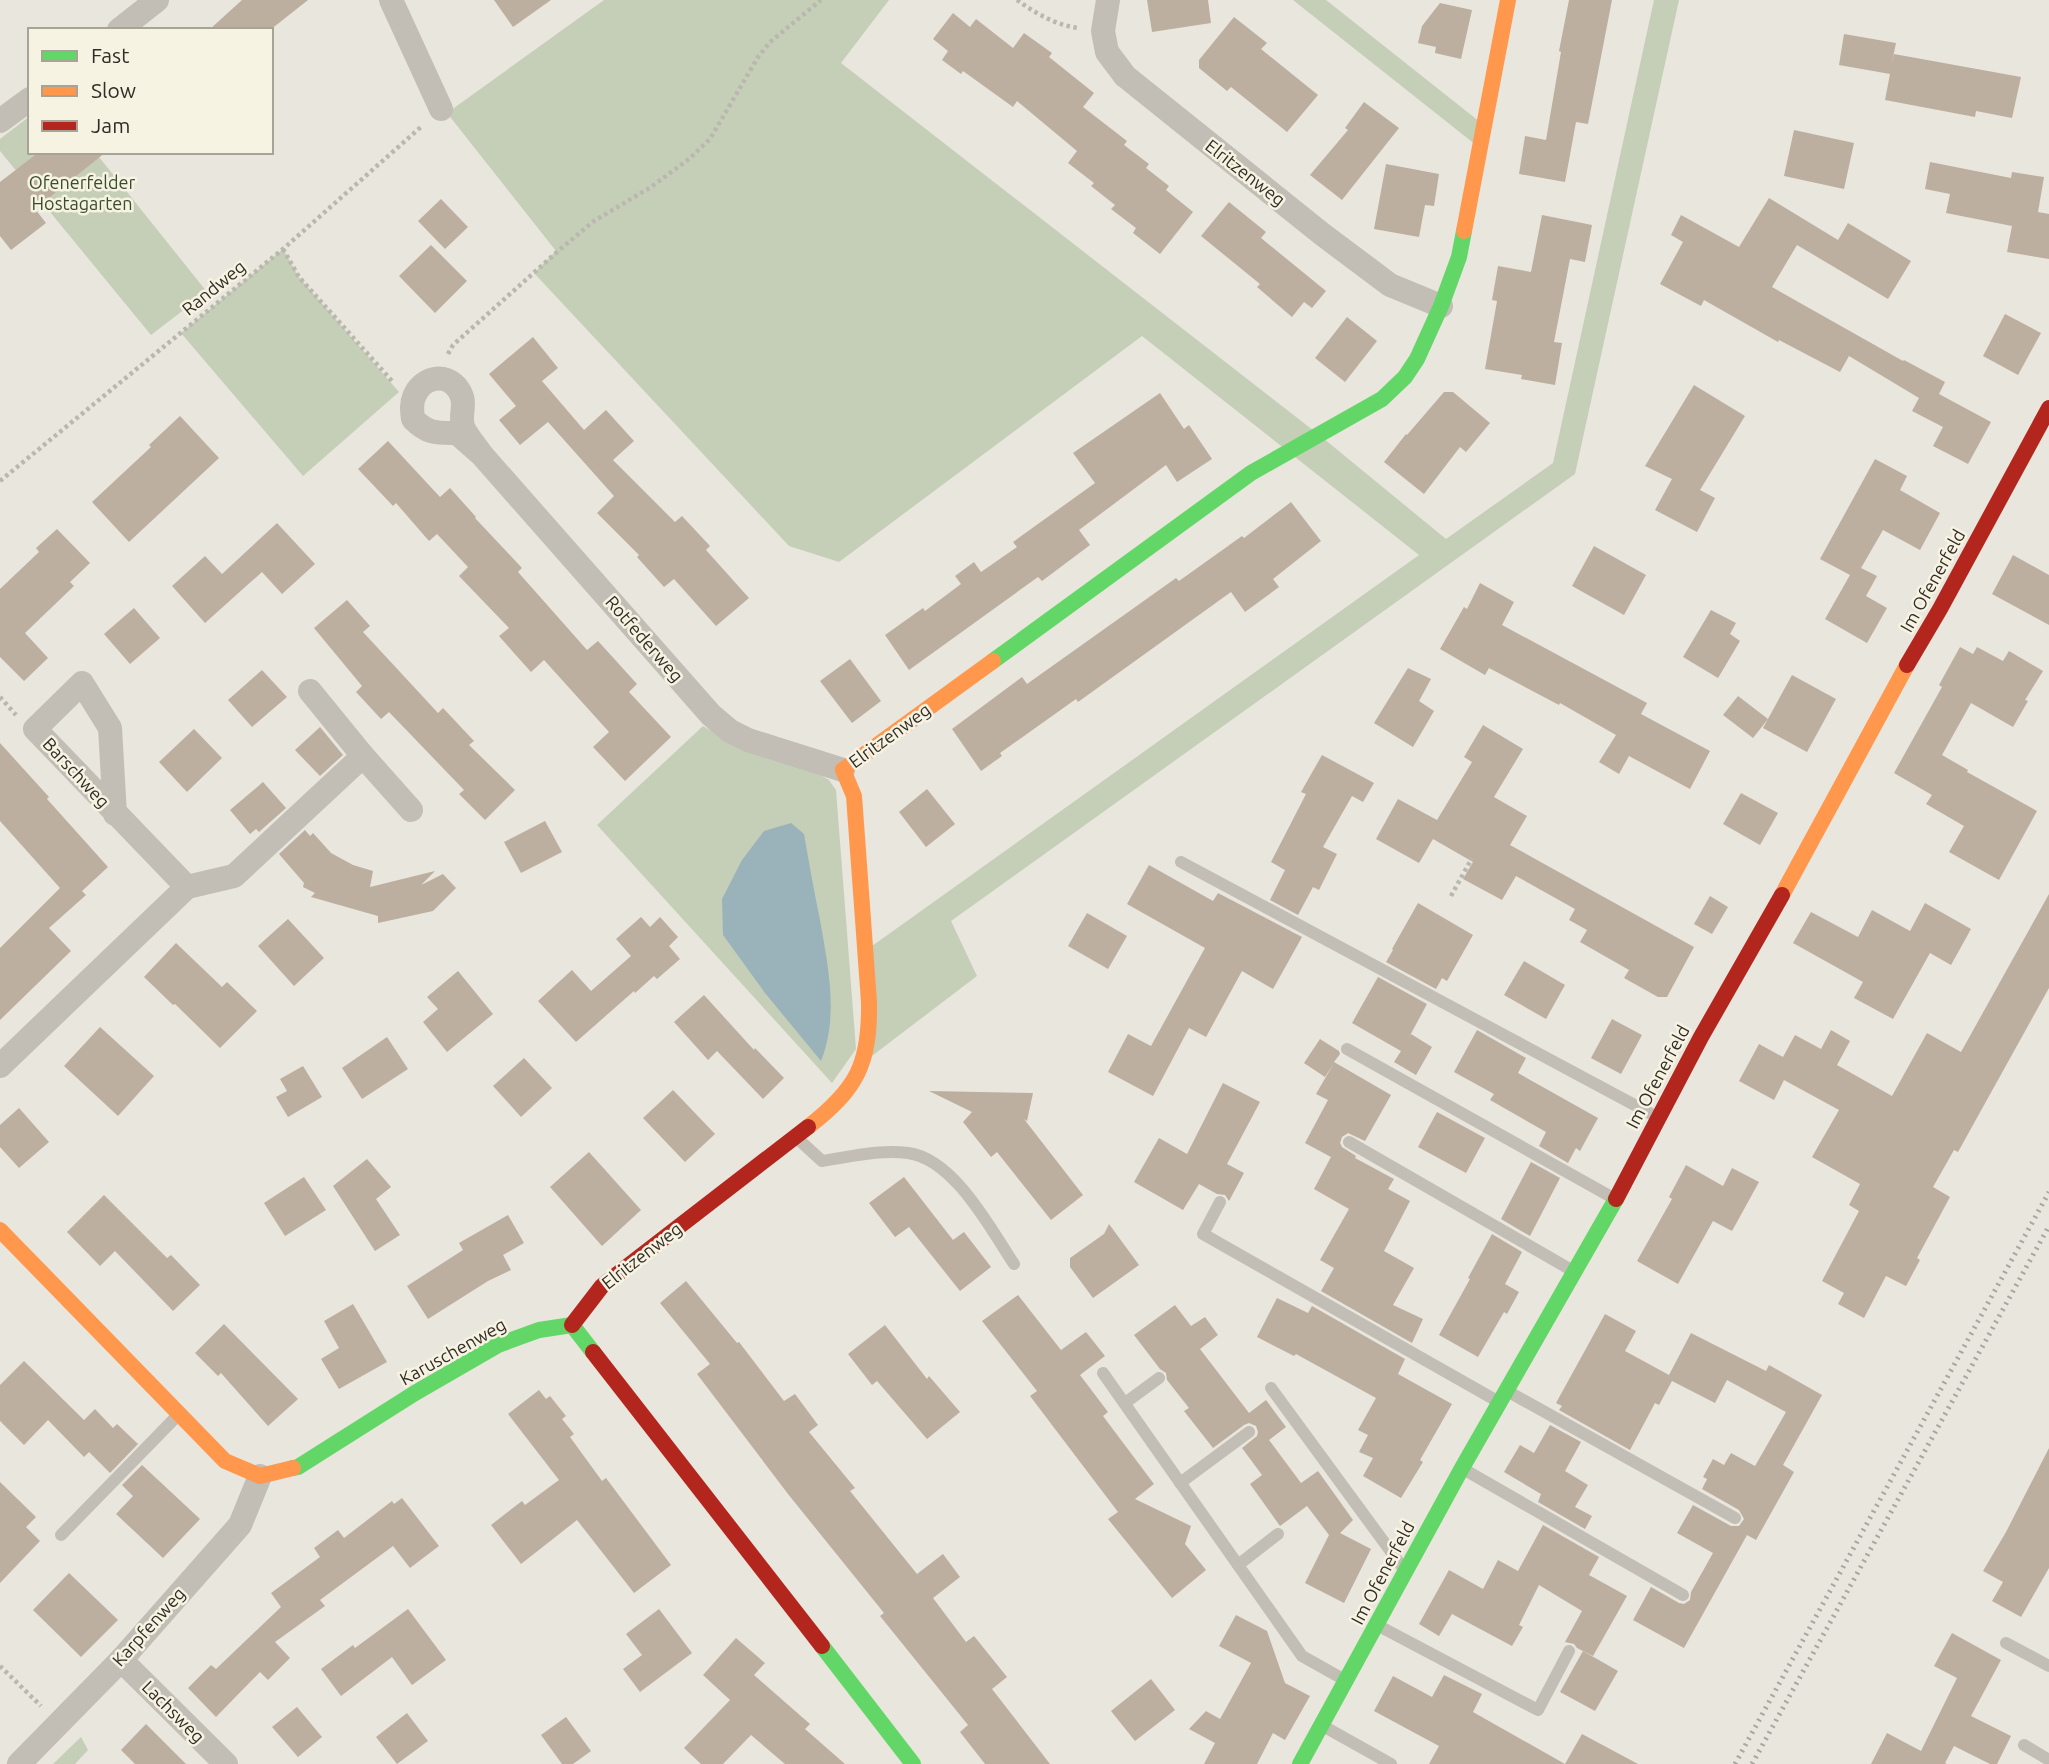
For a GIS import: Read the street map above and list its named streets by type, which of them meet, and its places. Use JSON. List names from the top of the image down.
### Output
{
  "streets": {
    "street": [
      "Elritzenweg",
      "Im Ofenerfeld",
      "Rotfederweg",
      "Barschweg",
      "Karuschenweg",
      "Karpfenweg",
      "Lachsweg"
    ],
    "path": ["Randweg"]
  },
  "crossings": [
    ["Elritzenweg", "Rotfederweg"],
    ["Elritzenweg", "Karuschenweg"],
    ["Karuschenweg", "Karpfenweg"],
    ["Karpfenweg", "Lachsweg"]
  ],
  "parks": ["Ofenerfelder Hostagarten"],
  "legend": ["Fast", "Slow", "Jam"]
}
